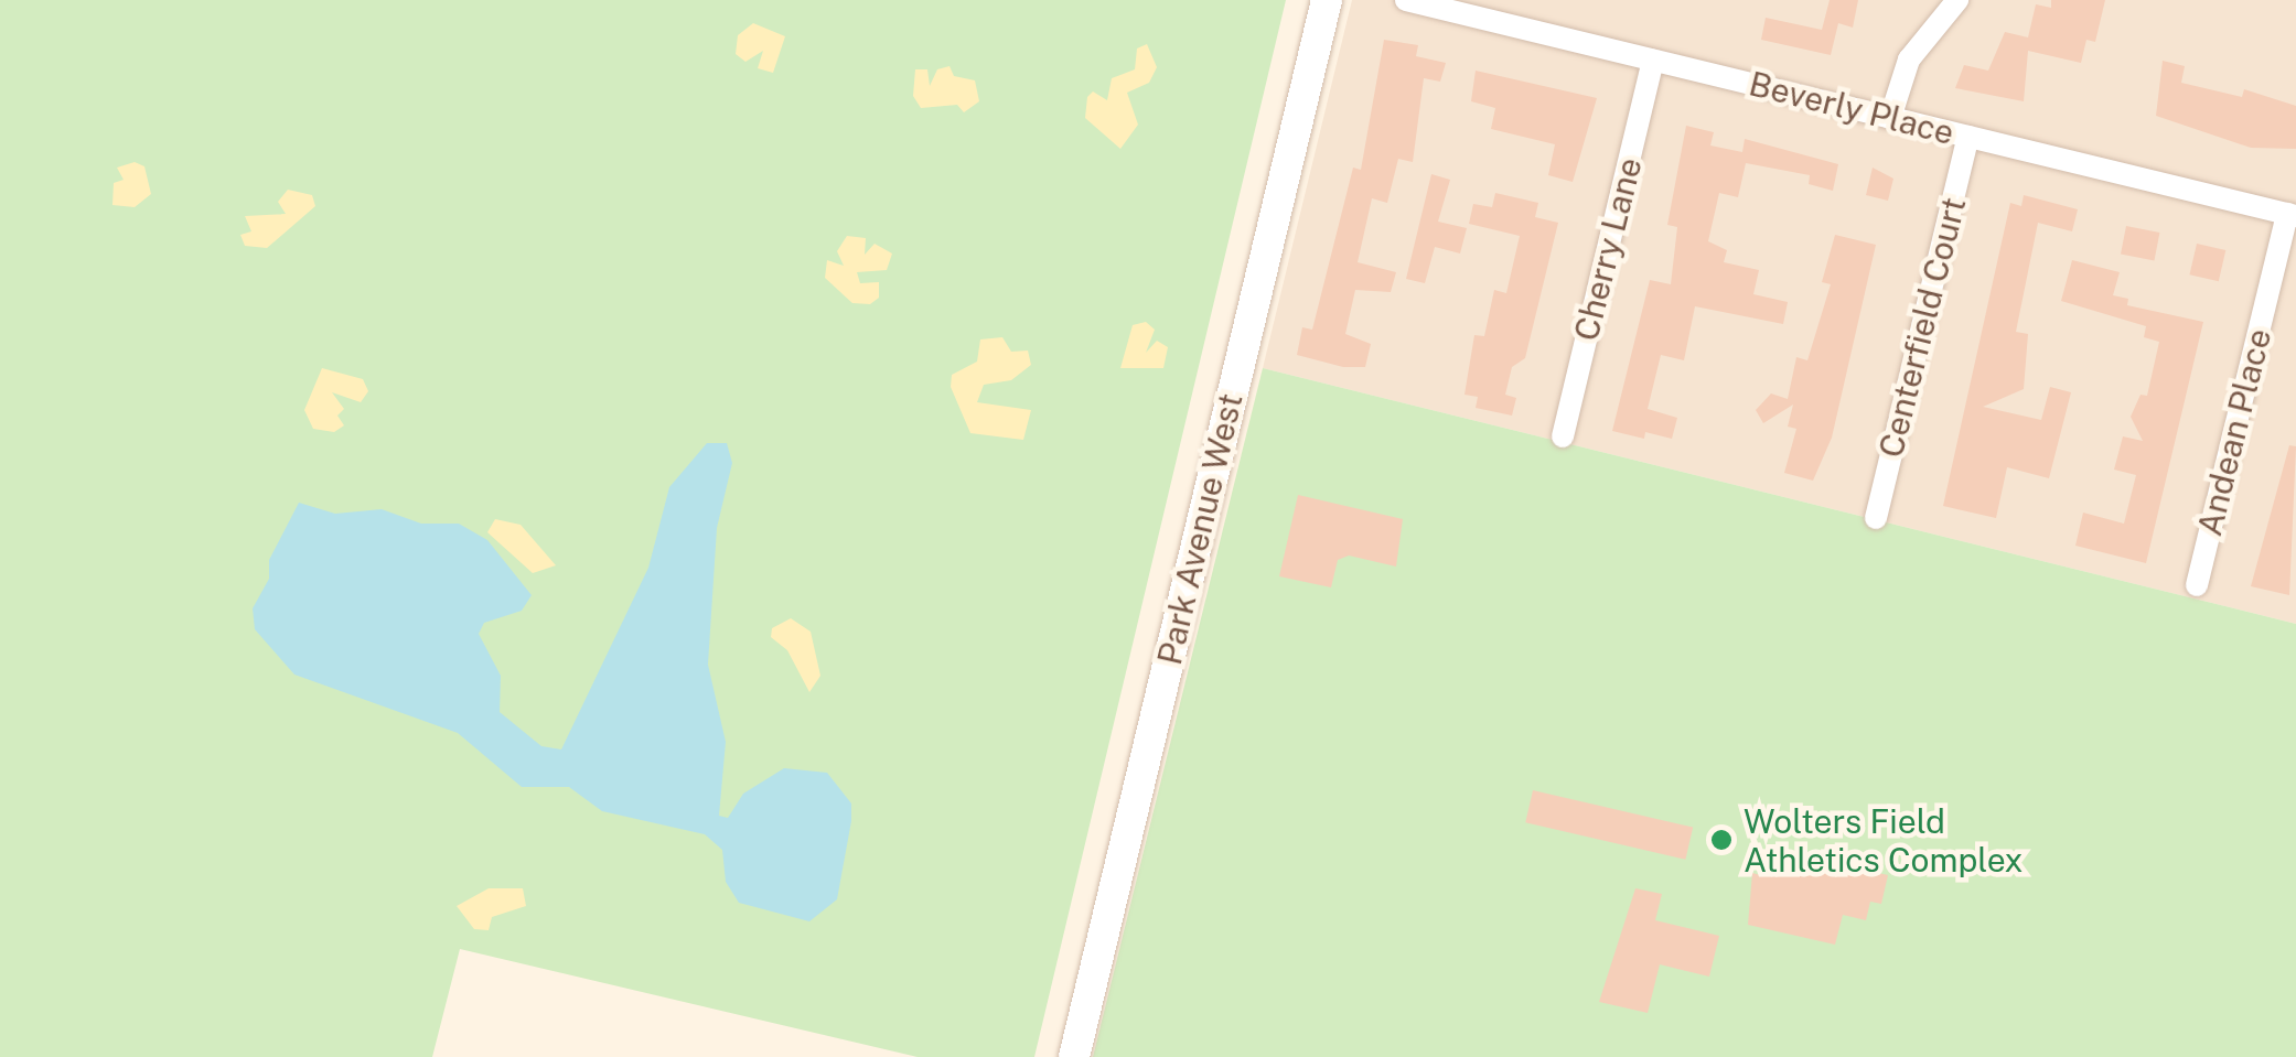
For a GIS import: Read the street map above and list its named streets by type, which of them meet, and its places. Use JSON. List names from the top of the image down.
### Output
{
  "streets": {
    "street": [
      "Beverly Place",
      "Cherry Lane",
      "Centerfield Court",
      "Andean Place",
      "Park Avenue West"
    ]
  },
  "crossings": [
    ["Beverly Place", "Cherry Lane"],
    ["Beverly Place", "Centerfield Court"],
    ["Beverly Place", "Andean Place"]
  ],
  "places": ["Wolters Field Athletics Complex"]
}
